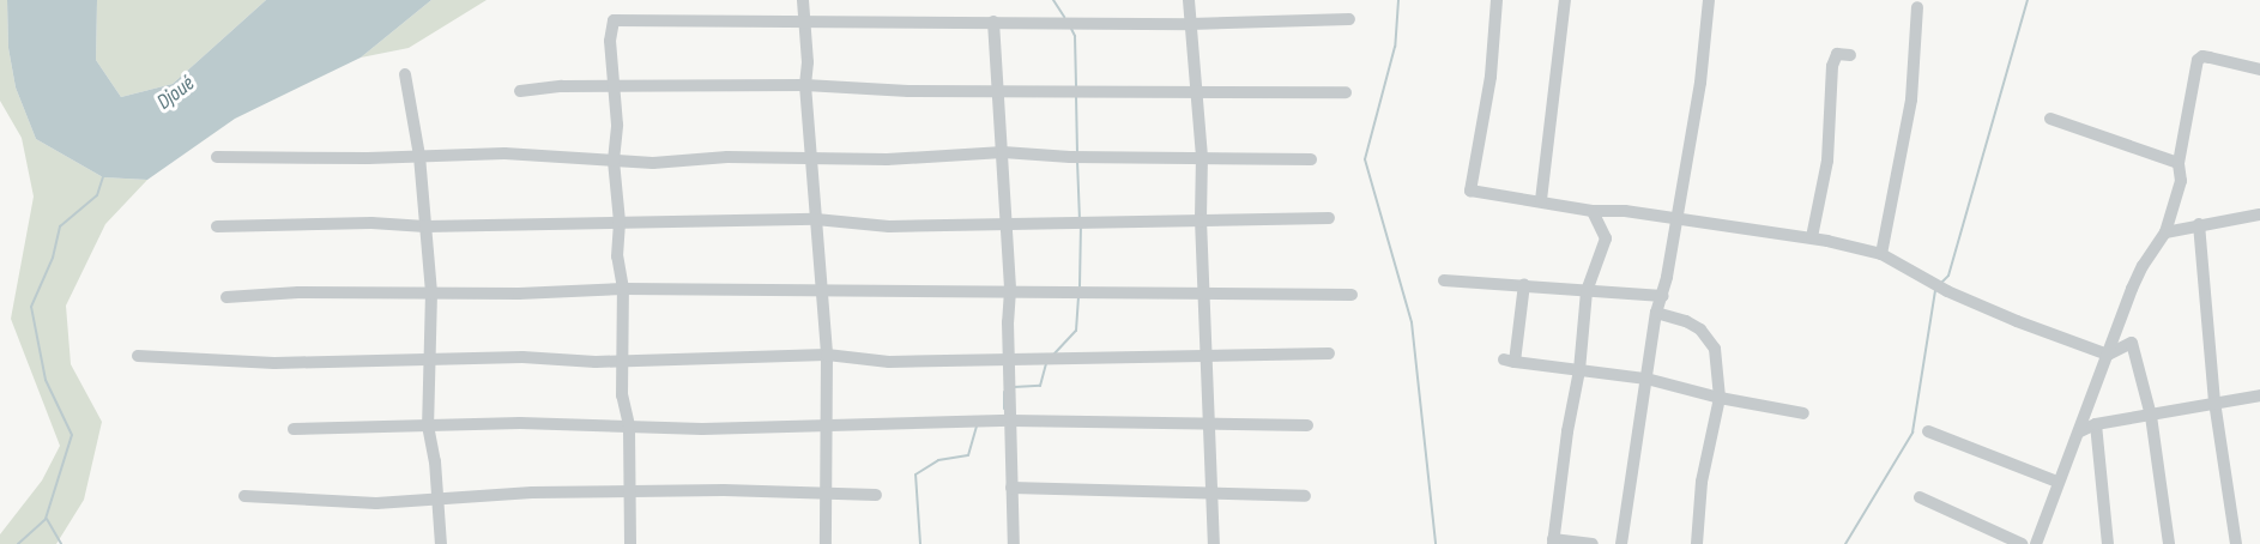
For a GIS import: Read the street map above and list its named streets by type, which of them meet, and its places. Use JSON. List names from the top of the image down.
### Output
{
  "water": ["Djoué"]
}
